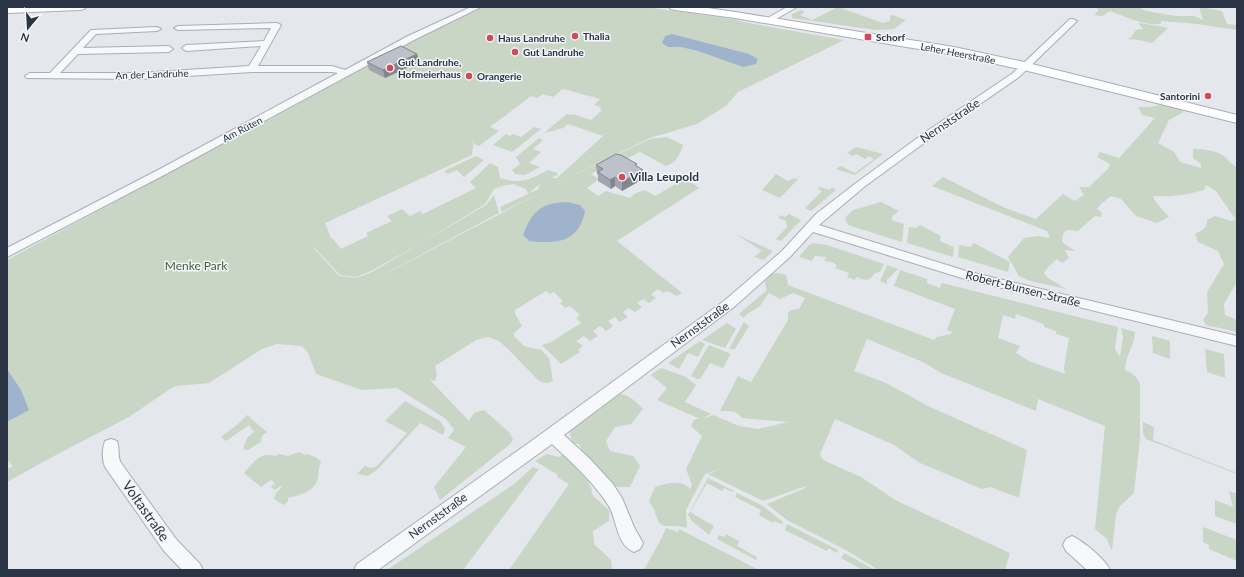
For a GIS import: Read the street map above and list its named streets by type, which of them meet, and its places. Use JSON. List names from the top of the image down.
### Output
{
  "streets": {
    "main road": ["Leher Heerstraße"],
    "street": [
      "An der Landruhe",
      "Nernststraße",
      "Am Rüten",
      "Robert-Bunsen-Straße",
      "Voltastraße"
    ]
  },
  "crossings": [
    ["Leher Heerstraße", "Nernststraße"],
    ["An der Landruhe", "Am Rüten"],
    ["Nernststraße", "Robert-Bunsen-Straße"]
  ],
  "parks": ["Menke Park"],
  "places": {
    "other": [
      "Thalia",
      "Haus Landruhe",
      "Gut Landruhe",
      "Gut Landruhe, Hofmeierhaus",
      "Orangerie",
      "Santorini",
      "Villa Leupold"
    ],
    "transit": ["Schorf"]
  },
  "north": "bottom"
}
